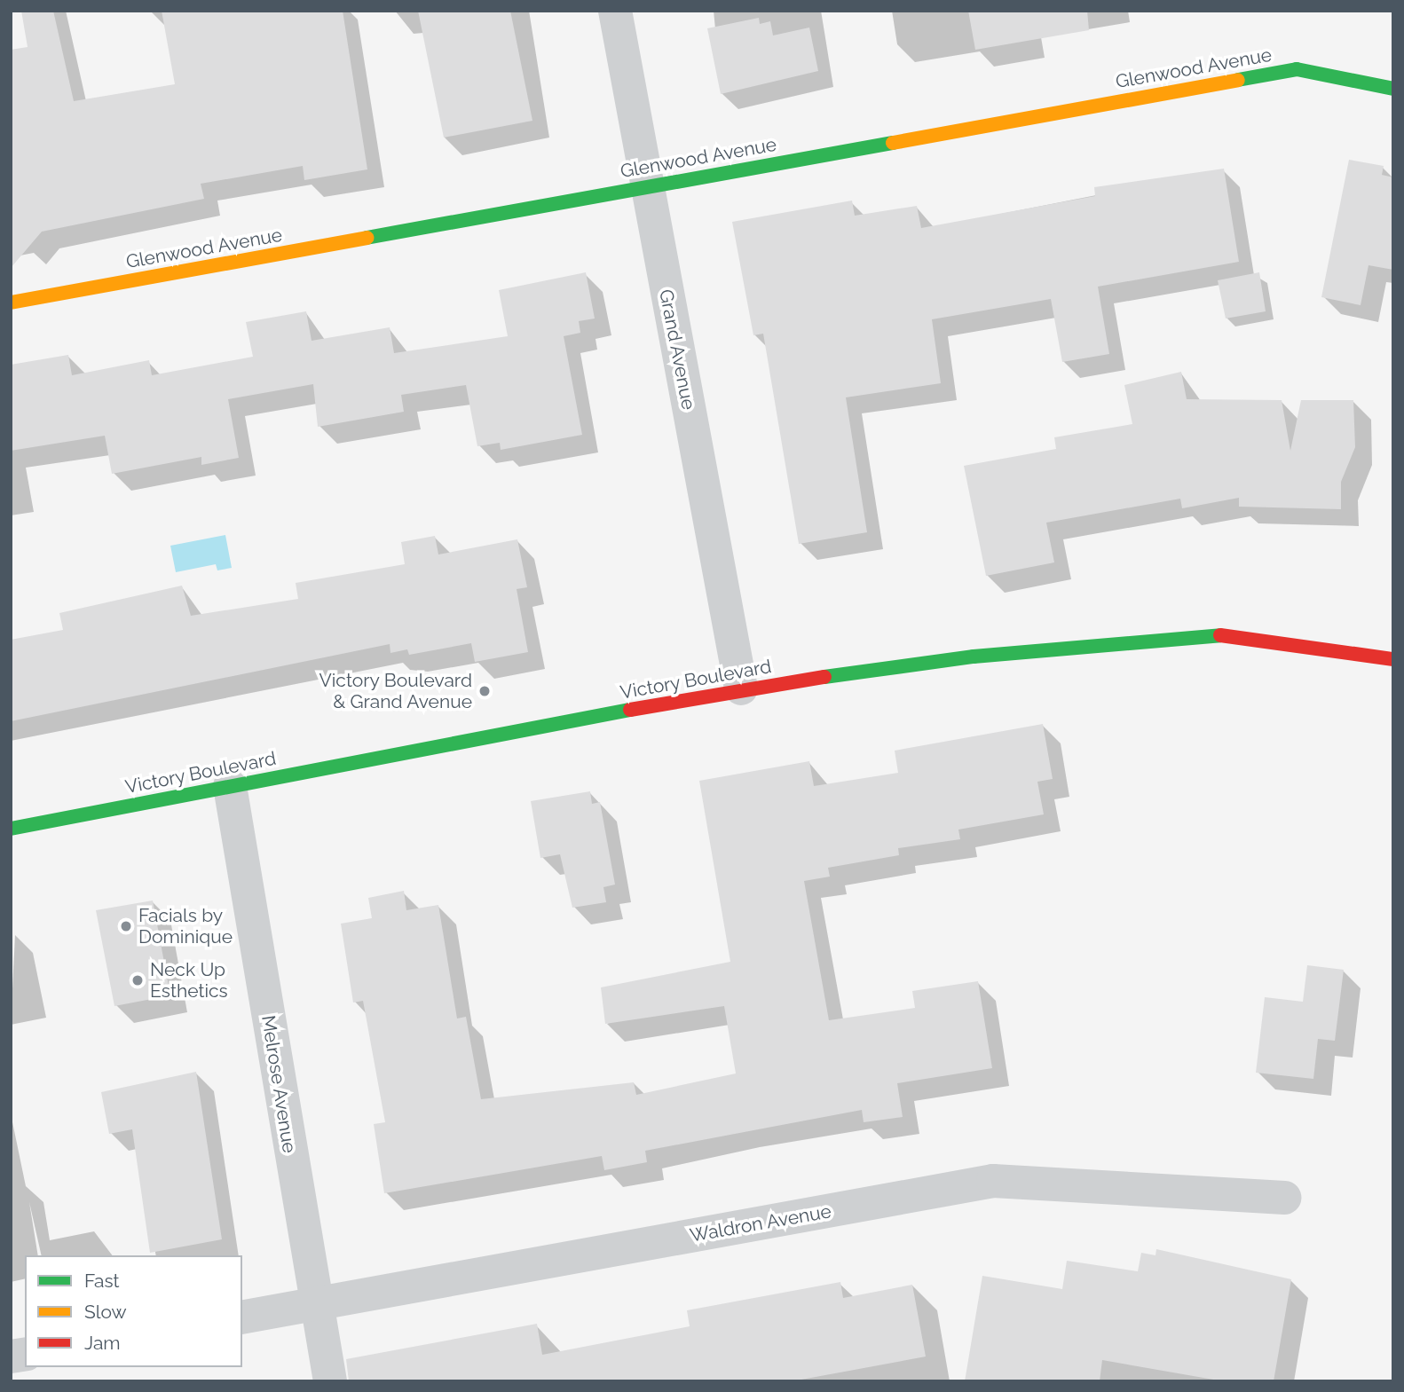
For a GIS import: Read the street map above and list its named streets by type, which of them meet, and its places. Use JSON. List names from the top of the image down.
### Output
{
  "streets": {
    "main road": ["Glenwood Avenue", "Victory Boulevard"],
    "street": ["Grand Avenue", "Melrose Avenue", "Waldron Avenue"]
  },
  "crossings": [
    ["Glenwood Avenue", "Grand Avenue"],
    ["Grand Avenue", "Victory Boulevard"],
    ["Victory Boulevard", "Melrose Avenue"],
    ["Melrose Avenue", "Waldron Avenue"]
  ],
  "places": ["Victory Boulevard & Grand Avenue", "Facials by Dominique", "Neck Up Esthetics"],
  "legend": ["Fast", "Slow", "Jam"]
}
